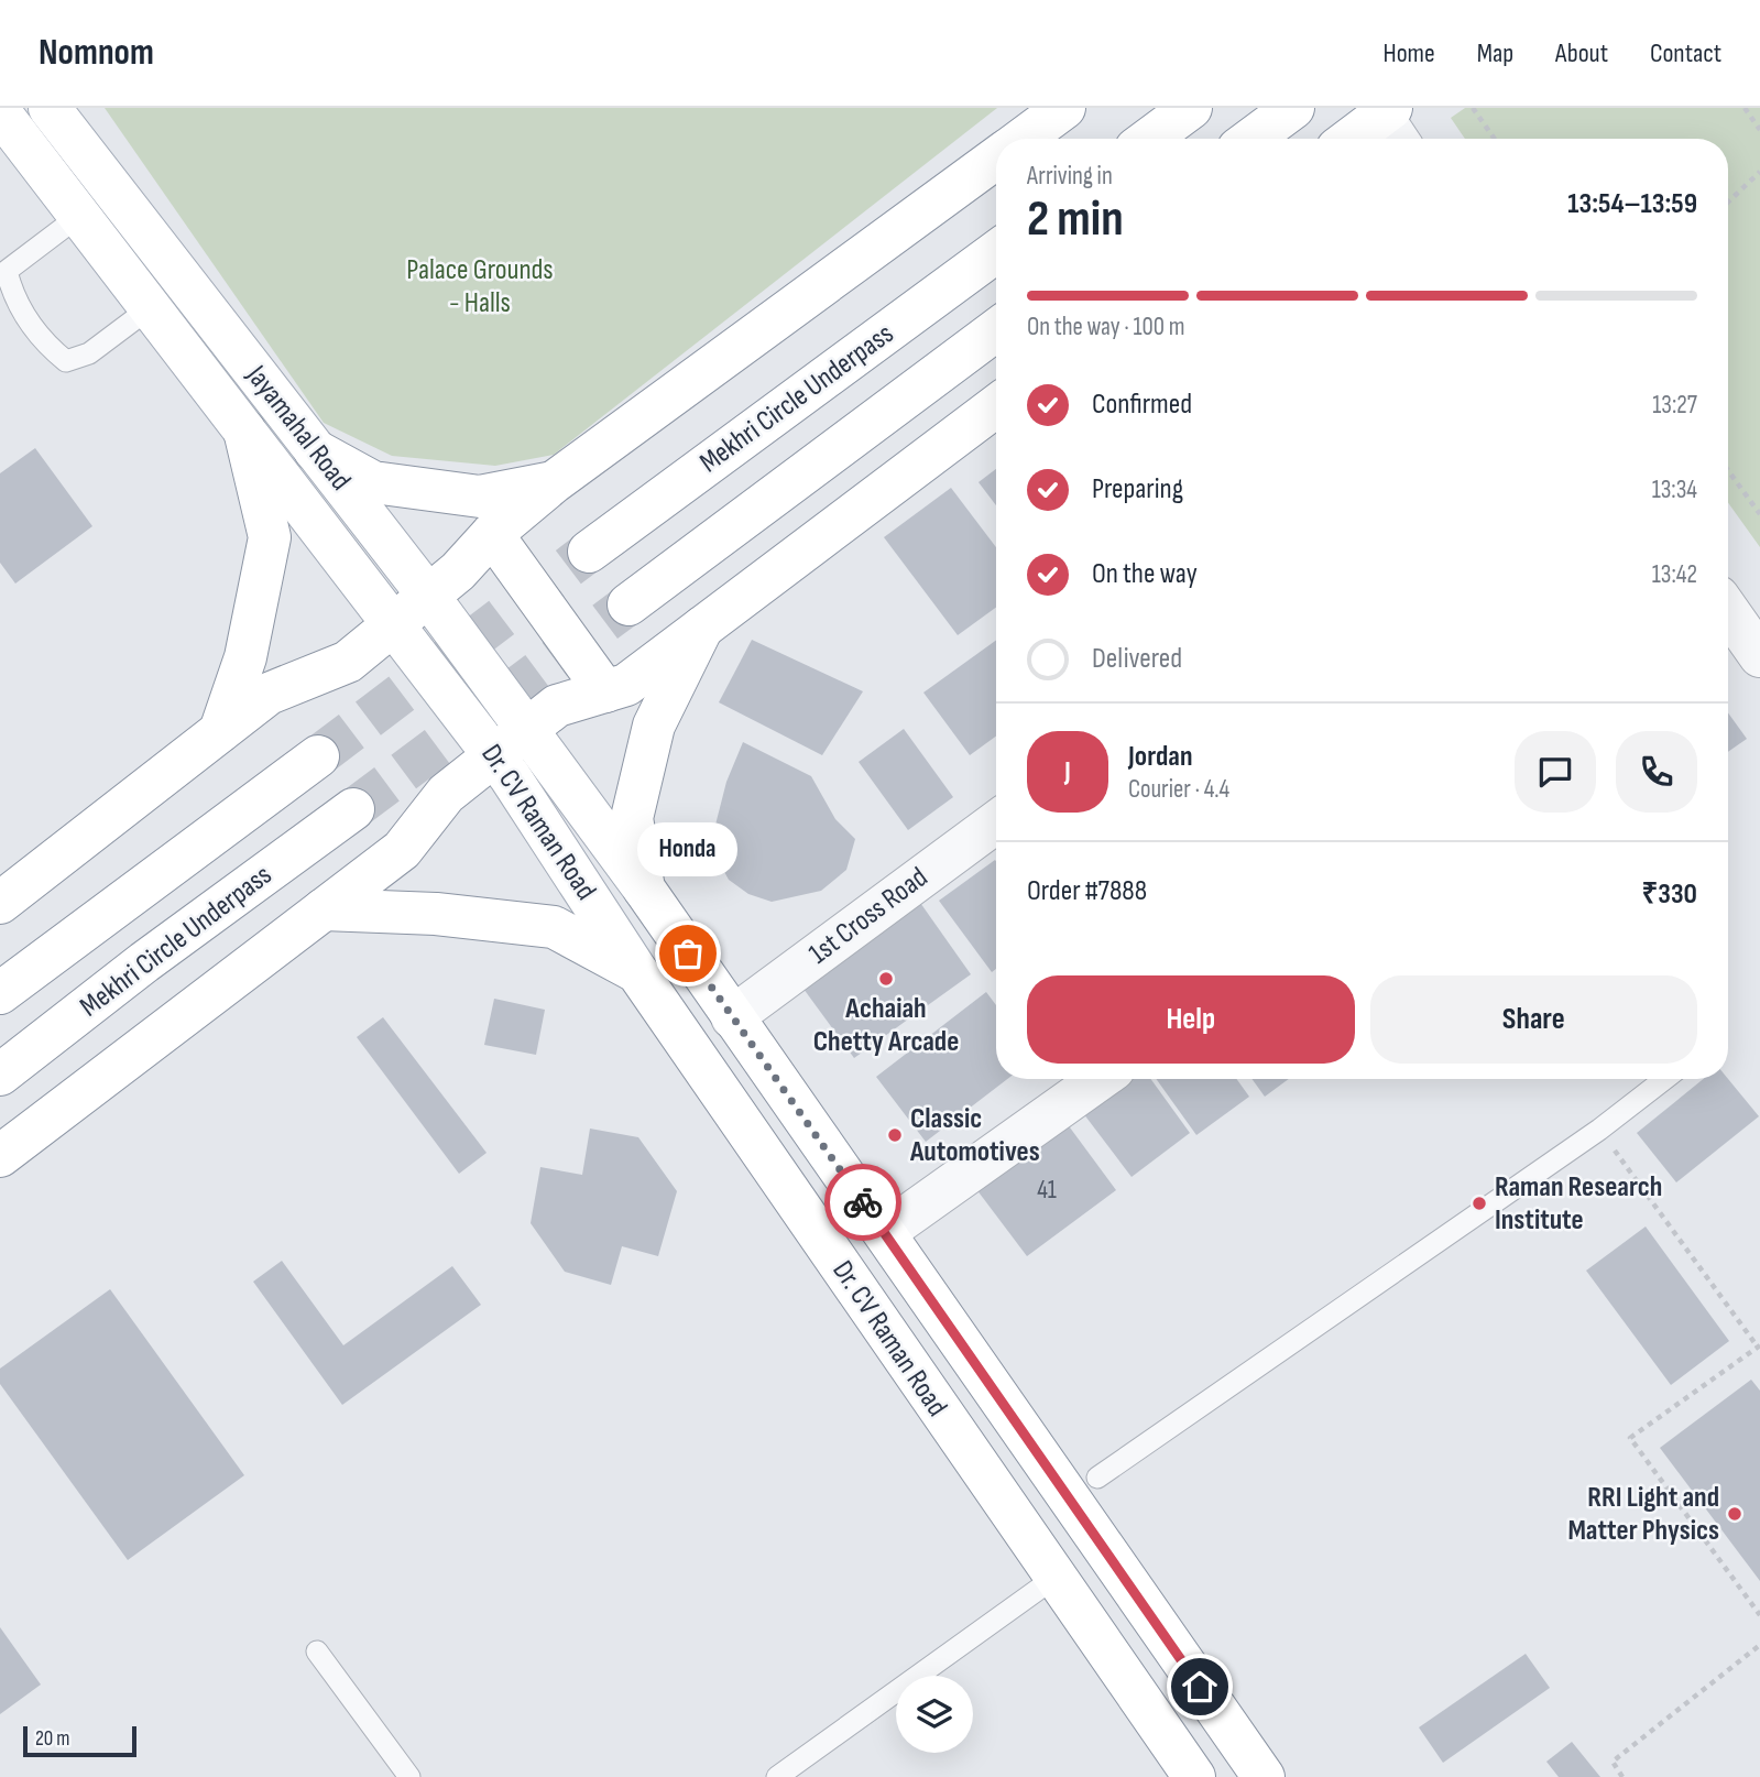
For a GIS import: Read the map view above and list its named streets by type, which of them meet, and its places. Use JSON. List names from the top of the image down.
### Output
{
  "streets": {
    "main road": ["Mekhri Circle Underpass", "Jayamahal Road", "Dr. CV Raman Road"],
    "street": ["1st Cross Road"]
  },
  "crossings": [
    ["Jayamahal Road", "Dr. CV Raman Road"],
    ["Dr. CV Raman Road", "1st Cross Road"]
  ],
  "parks": ["Palace Grounds - Halls"],
  "places": [
    "Honda",
    "Achaiah Chetty Arcade",
    "Classic Automotives",
    "Raman Research Institute",
    "RRI Light and Matter Physics"
  ],
  "house_numbers": ["41"],
  "scale_bar": "20 m",
  "page": {
    "header": "Nomnom",
    "nav": [
      "Home",
      "Map",
      "About",
      "Contact"
    ],
    "heading": ["2 min", "Arriving in", "13:54–13:59"],
    "panel": [
      "Jordan",
      "Courier · 4.4",
      "Order #7888",
      "₹330"
    ],
    "bar": "On the way · 100 m",
    "list": [
      ["Confirmed", "13:27"],
      ["Preparing", "13:34"],
      ["On the way", "13:42"],
      "Delivered"
    ],
    "round": "J",
    "bubble": "Honda",
    "buttons": ["Help", "Share"],
    "scale": "20 m"
  }
}
